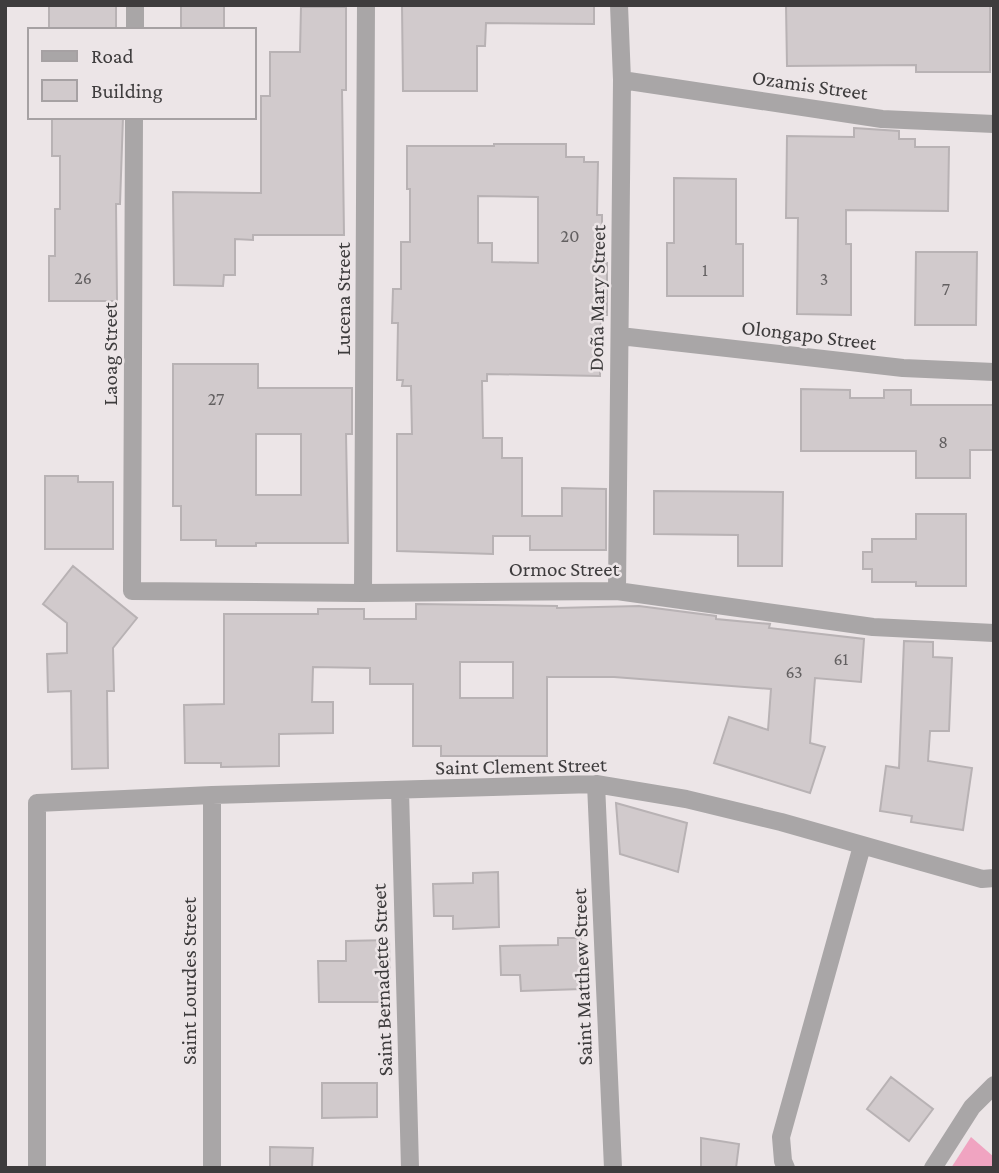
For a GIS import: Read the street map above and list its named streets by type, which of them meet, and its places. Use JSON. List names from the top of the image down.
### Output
{
  "streets": {
    "street": [
      "Ozamis Street",
      "Doña Mary Street",
      "Lucena Street",
      "Olongapo Street",
      "Laoag Street",
      "Ormoc Street",
      "Saint Clement Street",
      "Saint Matthew Street",
      "Saint Bernadette Street",
      "Saint Lourdes Street"
    ]
  },
  "crossings": [
    ["Ozamis Street", "Doña Mary Street"],
    ["Doña Mary Street", "Olongapo Street"],
    ["Doña Mary Street", "Ormoc Street"],
    ["Lucena Street", "Ormoc Street"],
    ["Laoag Street", "Ormoc Street"],
    ["Saint Clement Street", "Saint Matthew Street"],
    ["Saint Clement Street", "Saint Bernadette Street"],
    ["Saint Clement Street", "Saint Lourdes Street"]
  ],
  "house_numbers": [
    "20",
    "1",
    "26",
    "3",
    "7",
    "27",
    "8",
    "61",
    "63"
  ],
  "legend": ["Road", "Building"]
}
